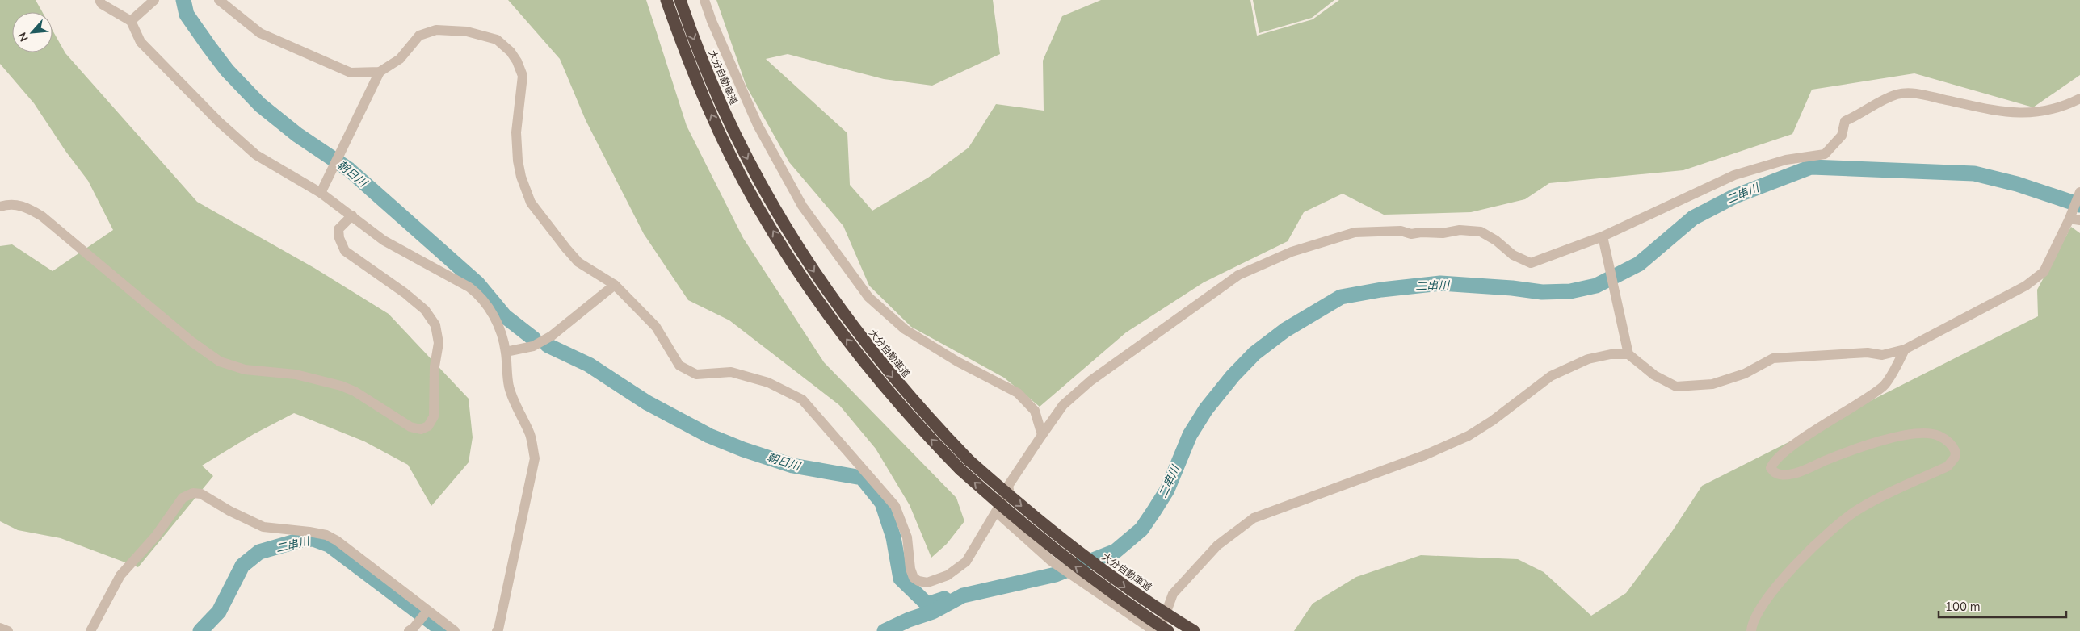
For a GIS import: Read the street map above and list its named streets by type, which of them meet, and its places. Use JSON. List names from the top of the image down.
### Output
{
  "streets": {
    "highway": ["大分自動車道"]
  },
  "water": ["朝日川", "二串川"],
  "scale_bar": "100 m",
  "north": "bottom left"
}
